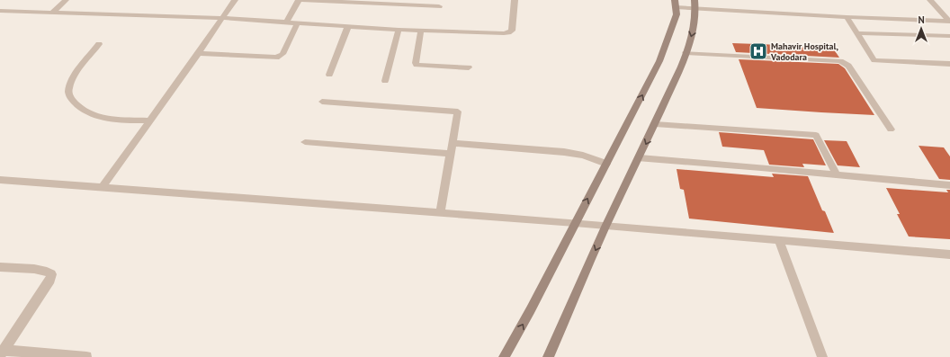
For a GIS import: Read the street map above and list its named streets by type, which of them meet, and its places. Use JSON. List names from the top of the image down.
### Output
{
  "places": {
    "hospital": ["Mahavir Hospital, Vadodara"]
  },
  "north": "top"
}
